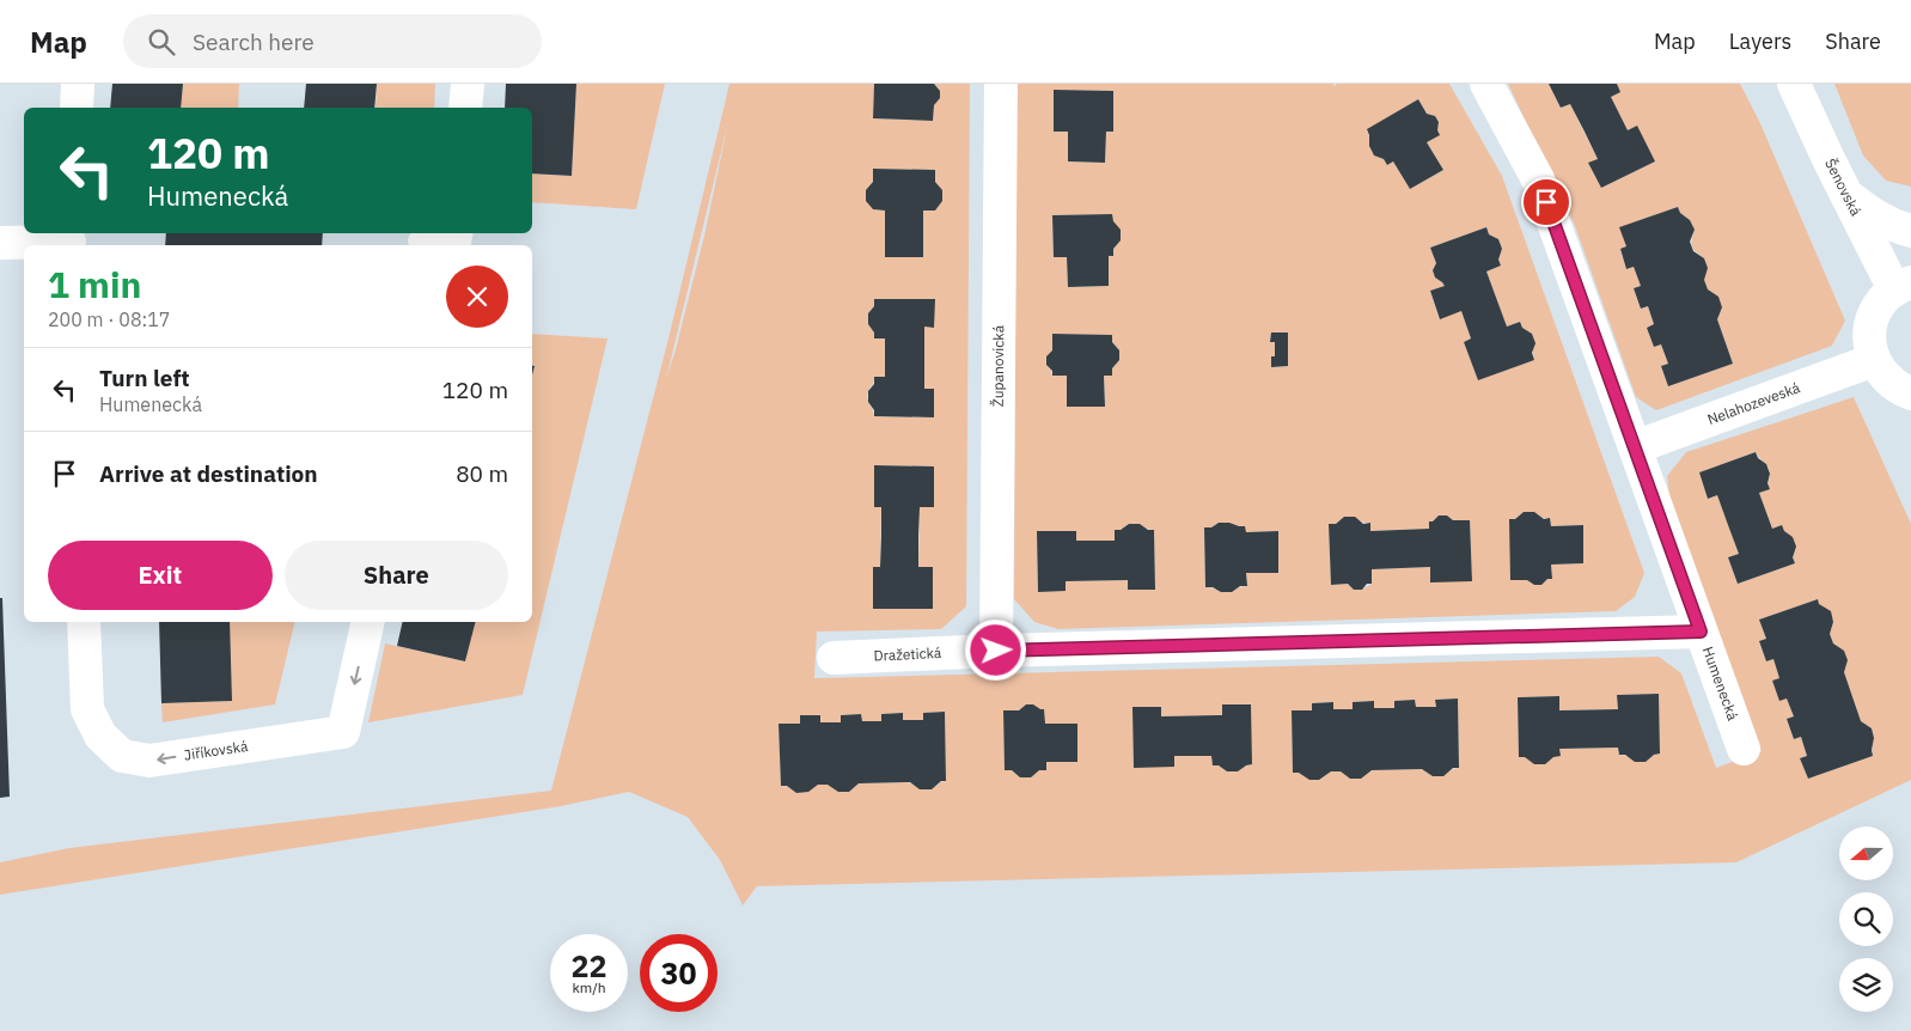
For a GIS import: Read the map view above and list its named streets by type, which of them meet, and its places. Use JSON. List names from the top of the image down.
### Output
{
  "streets": {
    "street": [
      "Šenovská",
      "Županovická",
      "Nelahozeveská",
      "Dražetická",
      "Humenecká",
      "Jiříkovská"
    ]
  },
  "crossings": [
    ["Županovická", "Dražetická"],
    ["Nelahozeveská", "Humenecká"],
    ["Dražetická", "Humenecká"]
  ],
  "north": "left",
  "page": {
    "header": "Map",
    "search": "Search here",
    "nav": ["Map", "Layers", "Share"],
    "turn": ["120 m", "Humenecká"],
    "heading": ["1 min", "200 m · 08:17"],
    "list": [
      {
        "name": "Turn left",
        "note": "Humenecká",
        "value": "120 m"
      },
      {
        "name": "Arrive at destination",
        "value": "80 m"
      }
    ],
    "buttons": ["Exit", "Share"],
    "speed": "22 km/h",
    "limit": "30"
  }
}
